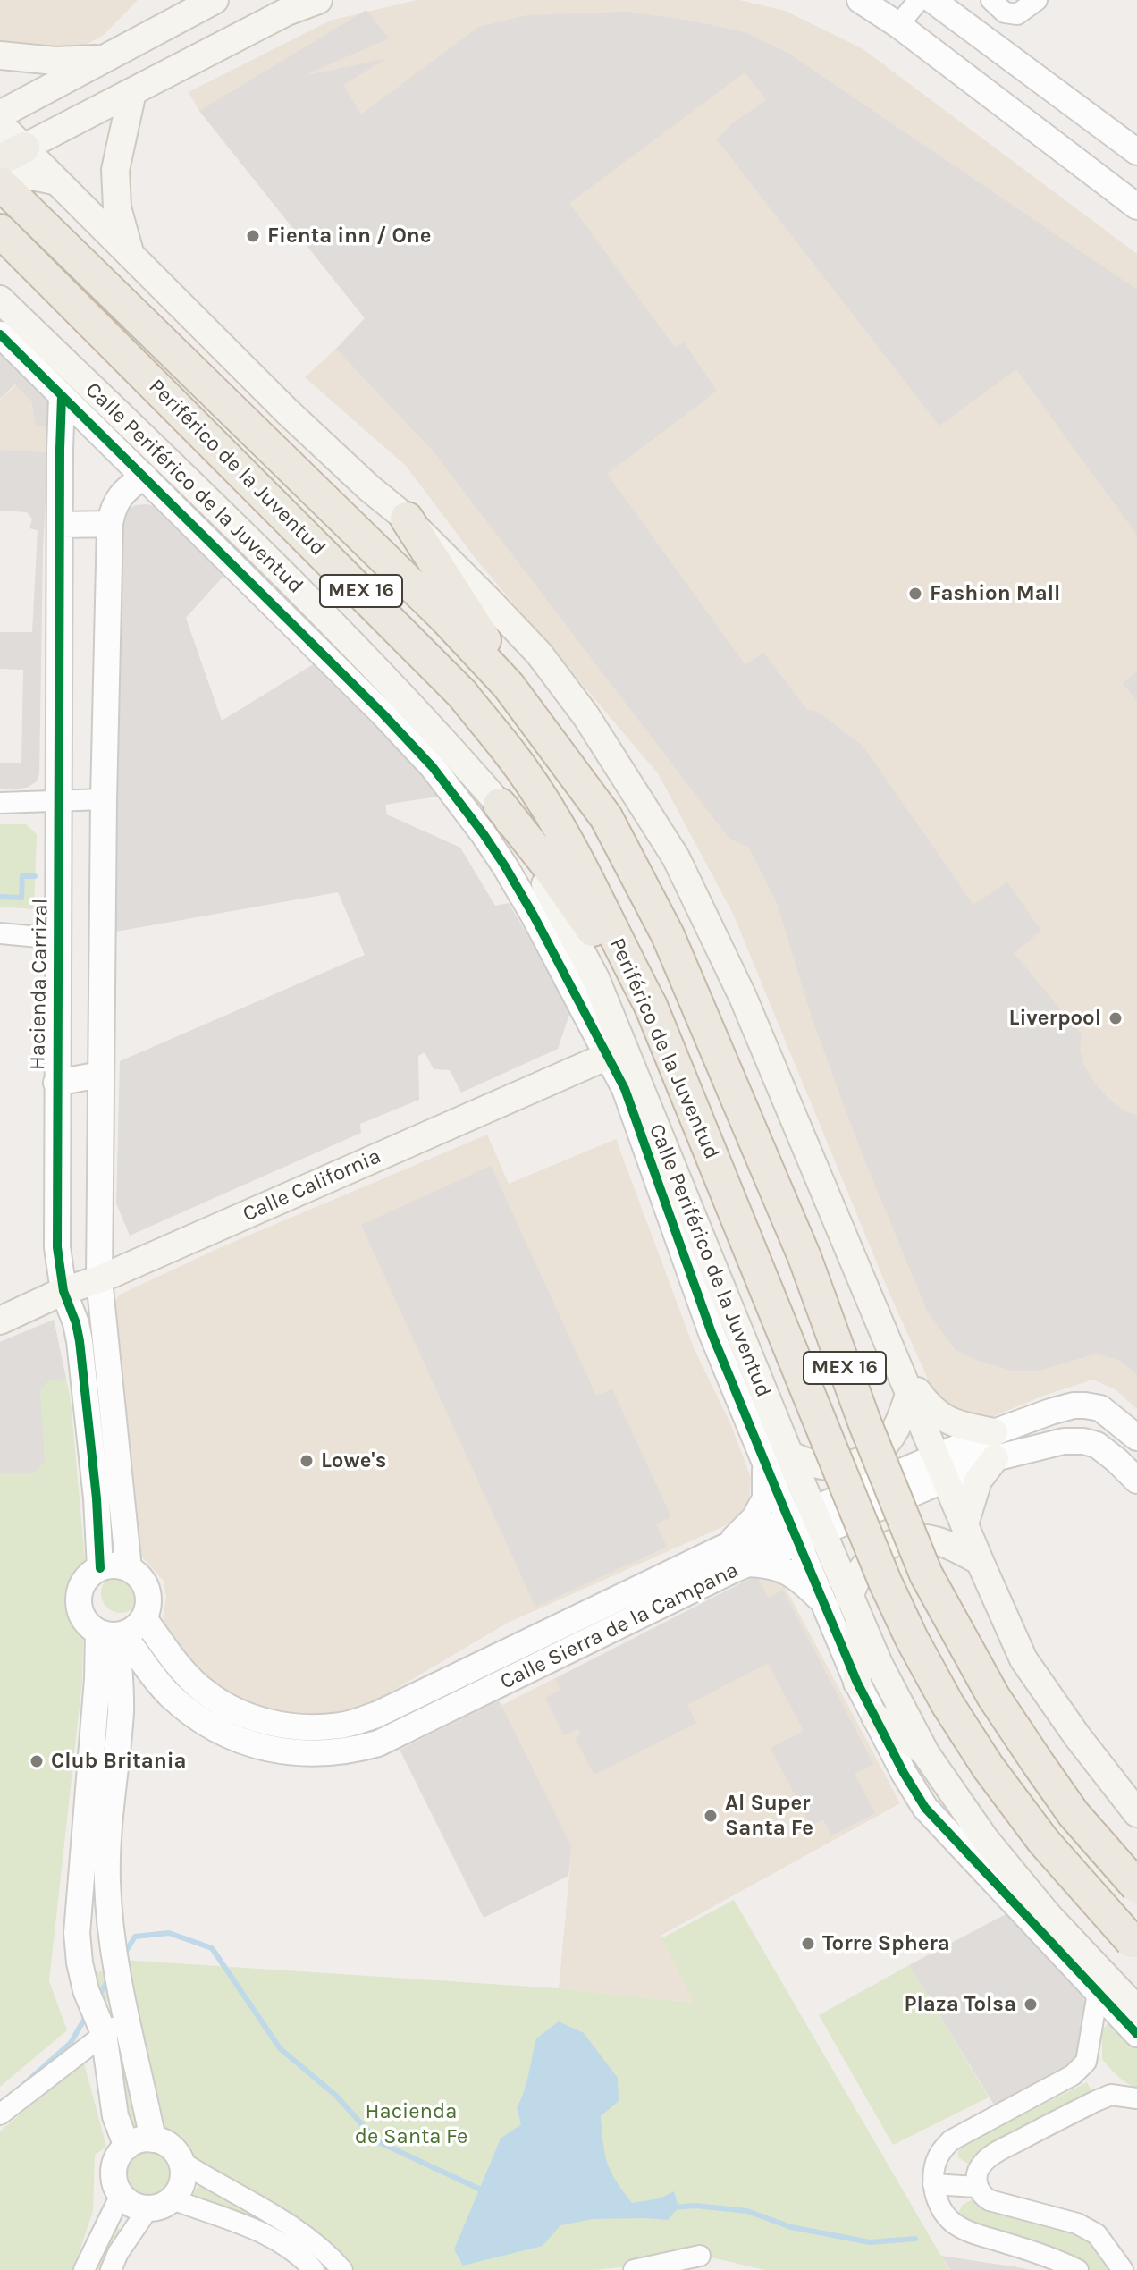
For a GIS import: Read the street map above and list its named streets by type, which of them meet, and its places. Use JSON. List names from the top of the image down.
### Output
{
  "streets": {
    "highway": ["Periférico de la Juventud", "MEX 16"],
    "main road": ["Calle Periférico de la Juventud", "Calle California"],
    "street": ["Hacienda Carrizal", "Calle Sierra de la Campana"]
  },
  "crossings": [
    ["Calle Periférico de la Juventud", "Calle California"],
    ["Calle Periférico de la Juventud", "Calle Sierra de la Campana"],
    ["Hacienda Carrizal", "Calle California"],
    ["Hacienda Carrizal", "Calle Sierra de la Campana"]
  ],
  "parks": ["Hacienda de Santa Fe"],
  "places": [
    "Fienta inn / One",
    "Fashion Mall",
    "Liverpool",
    "Lowe's",
    "Club Britania",
    "Al Super Santa Fe",
    "Torre Sphera",
    "Plaza Tolsa"
  ]
}
